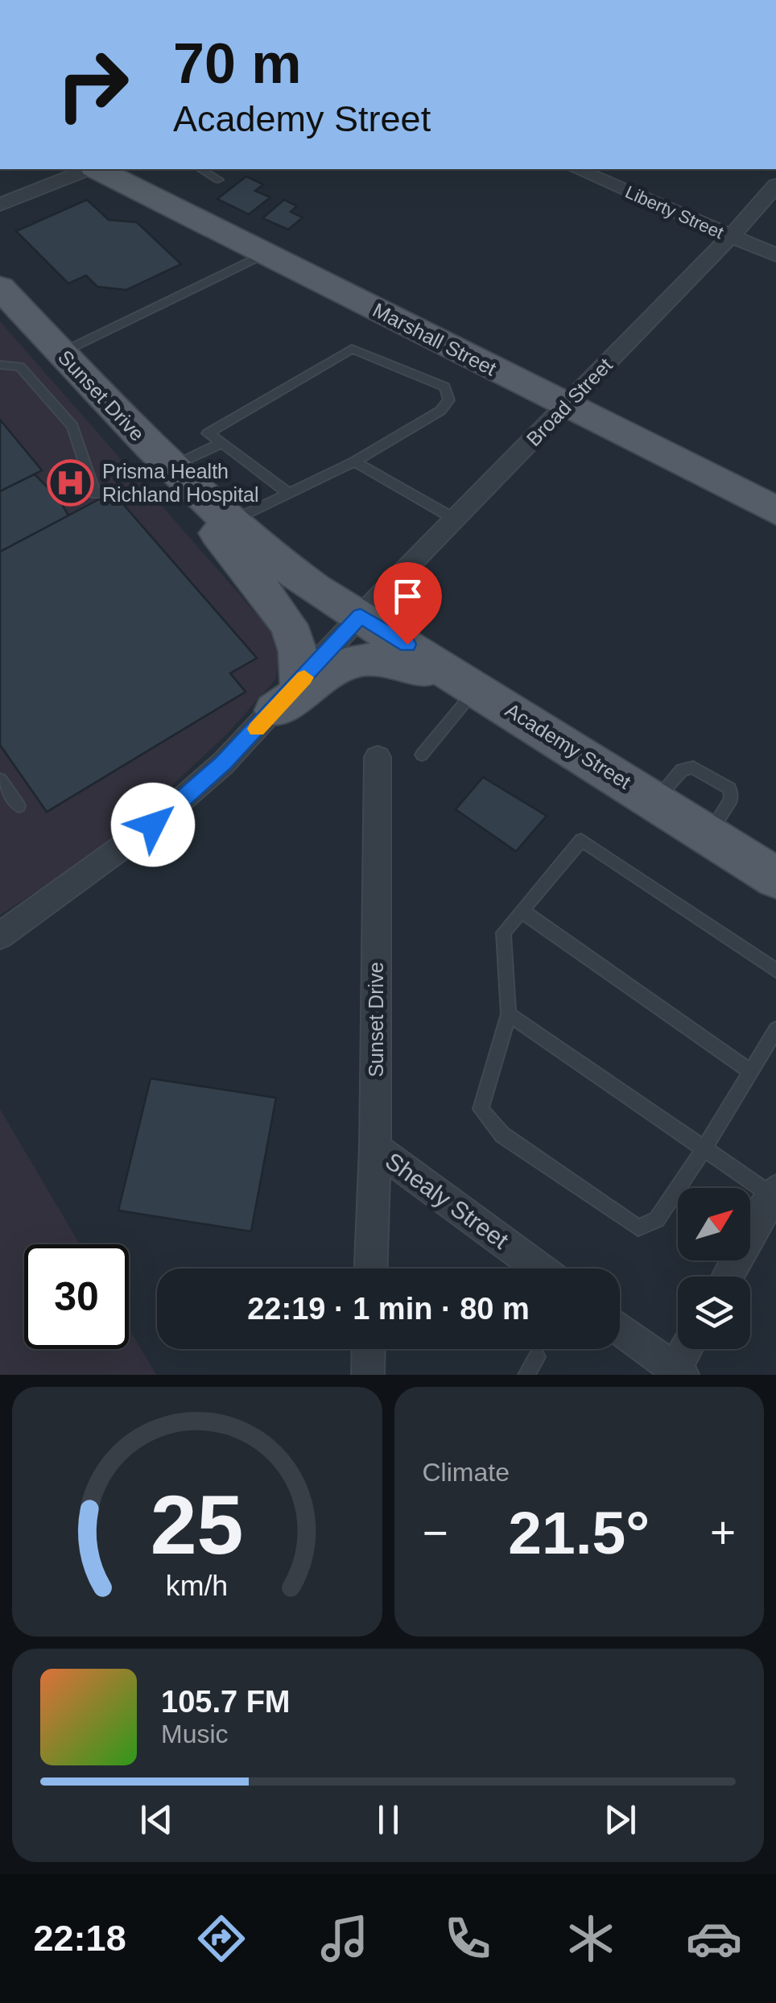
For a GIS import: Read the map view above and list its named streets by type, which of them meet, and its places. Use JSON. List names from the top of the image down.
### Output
{
  "streets": {
    "main road": ["Marshall Street", "Sunset Drive", "Academy Street"],
    "street": ["Liberty Street", "Broad Street", "Shealy Street"]
  },
  "crossings": [
    ["Liberty Street", "Broad Street"],
    ["Marshall Street", "Broad Street"],
    ["Sunset Drive", "Broad Street"],
    ["Sunset Drive", "Academy Street"],
    ["Sunset Drive", "Shealy Street"],
    ["Broad Street", "Academy Street"]
  ],
  "places": {
    "hospital": ["Prisma Health Richland Hospital"]
  },
  "north": "top right",
  "page": {
    "turn": ["70 m", "Academy Street"],
    "limit": "30",
    "trip": "22:19 · 1 min · 80 m",
    "tile": "Climate",
    "heat": ["−", "21.5°", "+"],
    "song": ["105.7 FM", "Music"],
    "tabs": "22:18",
    "gauge": ["25", "km/h"]
  }
}
